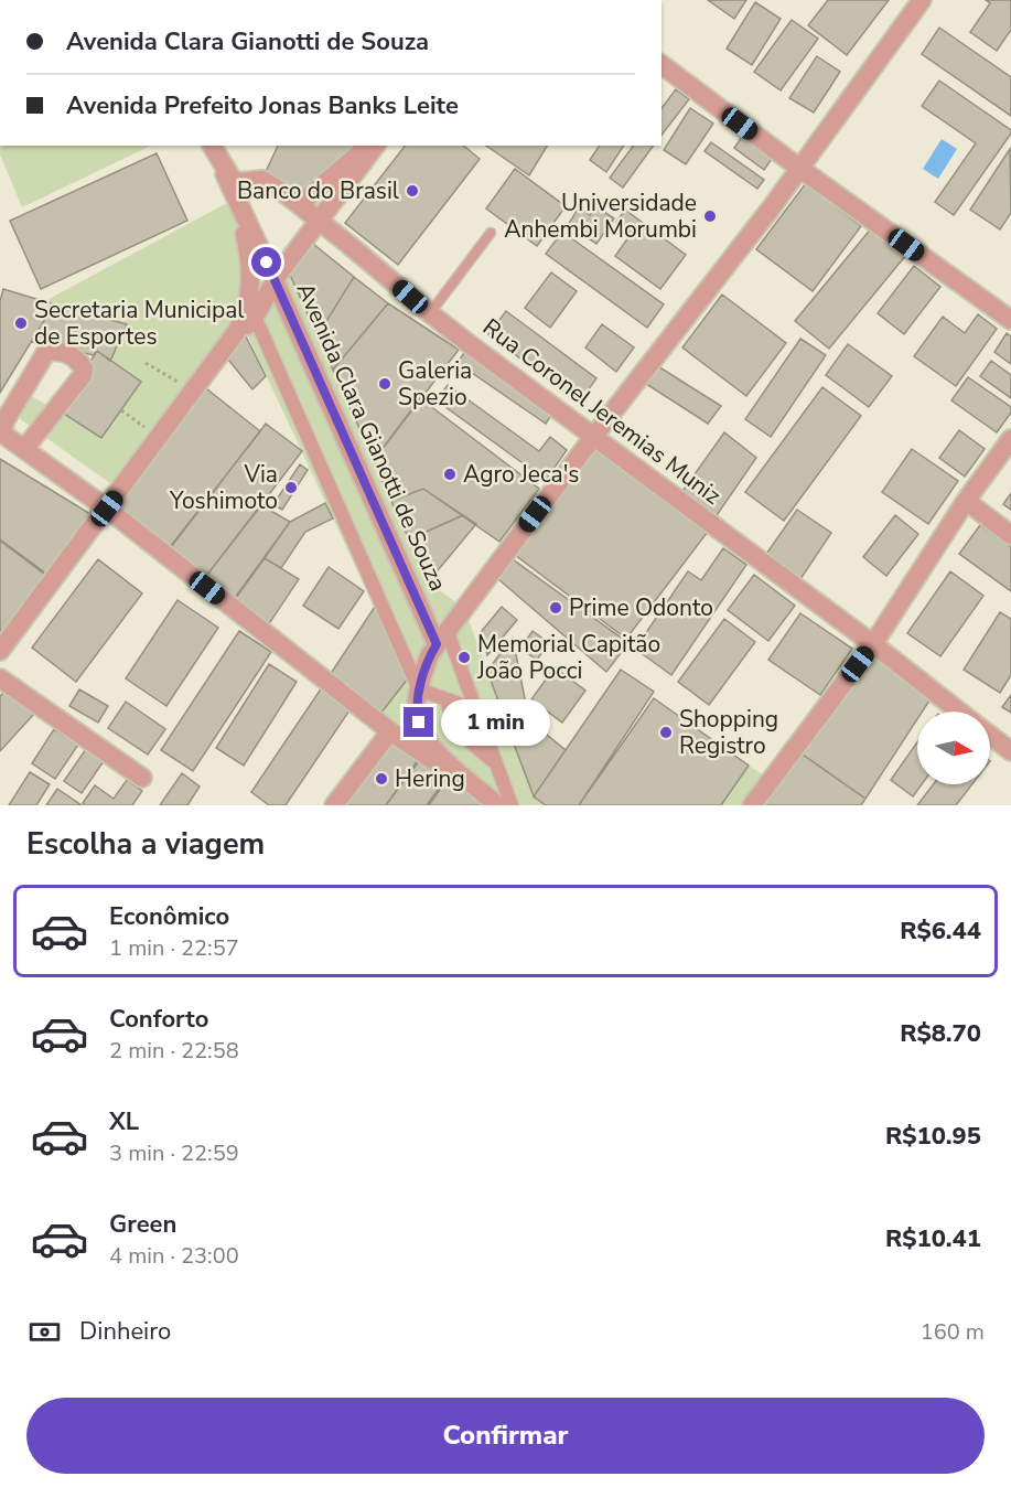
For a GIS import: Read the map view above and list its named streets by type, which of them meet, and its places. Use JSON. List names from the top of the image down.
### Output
{
  "streets": {
    "street": ["Rua Coronel Jeremias Muniz", "Avenida Clara Gianotti de Souza"]
  },
  "places": [
    "Banco do Brasil",
    "Universidade Anhembi Morumbi",
    "Secretaria Municipal de Esportes",
    "Galeria Spezio",
    "Agro Jeca's",
    "Via Yoshimoto",
    "Prime Odonto",
    "Memorial Capitão João Pocci",
    "Shopping Registro",
    "Hering"
  ],
  "north": "right",
  "page": {
    "banner": ["Avenida Clara Gianotti de Souza", "Avenida Prefeito Jonas Banks Leite"],
    "bubble": "1 min",
    "heading": "Escolha a viagem",
    "list": [
      {
        "name": "Econômico",
        "note": "1 min · 22:57",
        "value": "R$6.44"
      },
      {
        "name": "Conforto",
        "note": "2 min · 22:58",
        "value": "R$8.70"
      },
      {
        "name": "XL",
        "note": "3 min · 22:59",
        "value": "R$10.95"
      },
      {
        "name": "Green",
        "note": "4 min · 23:00",
        "value": "R$10.41"
      }
    ],
    "pay": ["Dinheiro", "160 m"],
    "buttons": "Confirmar"
  }
}
